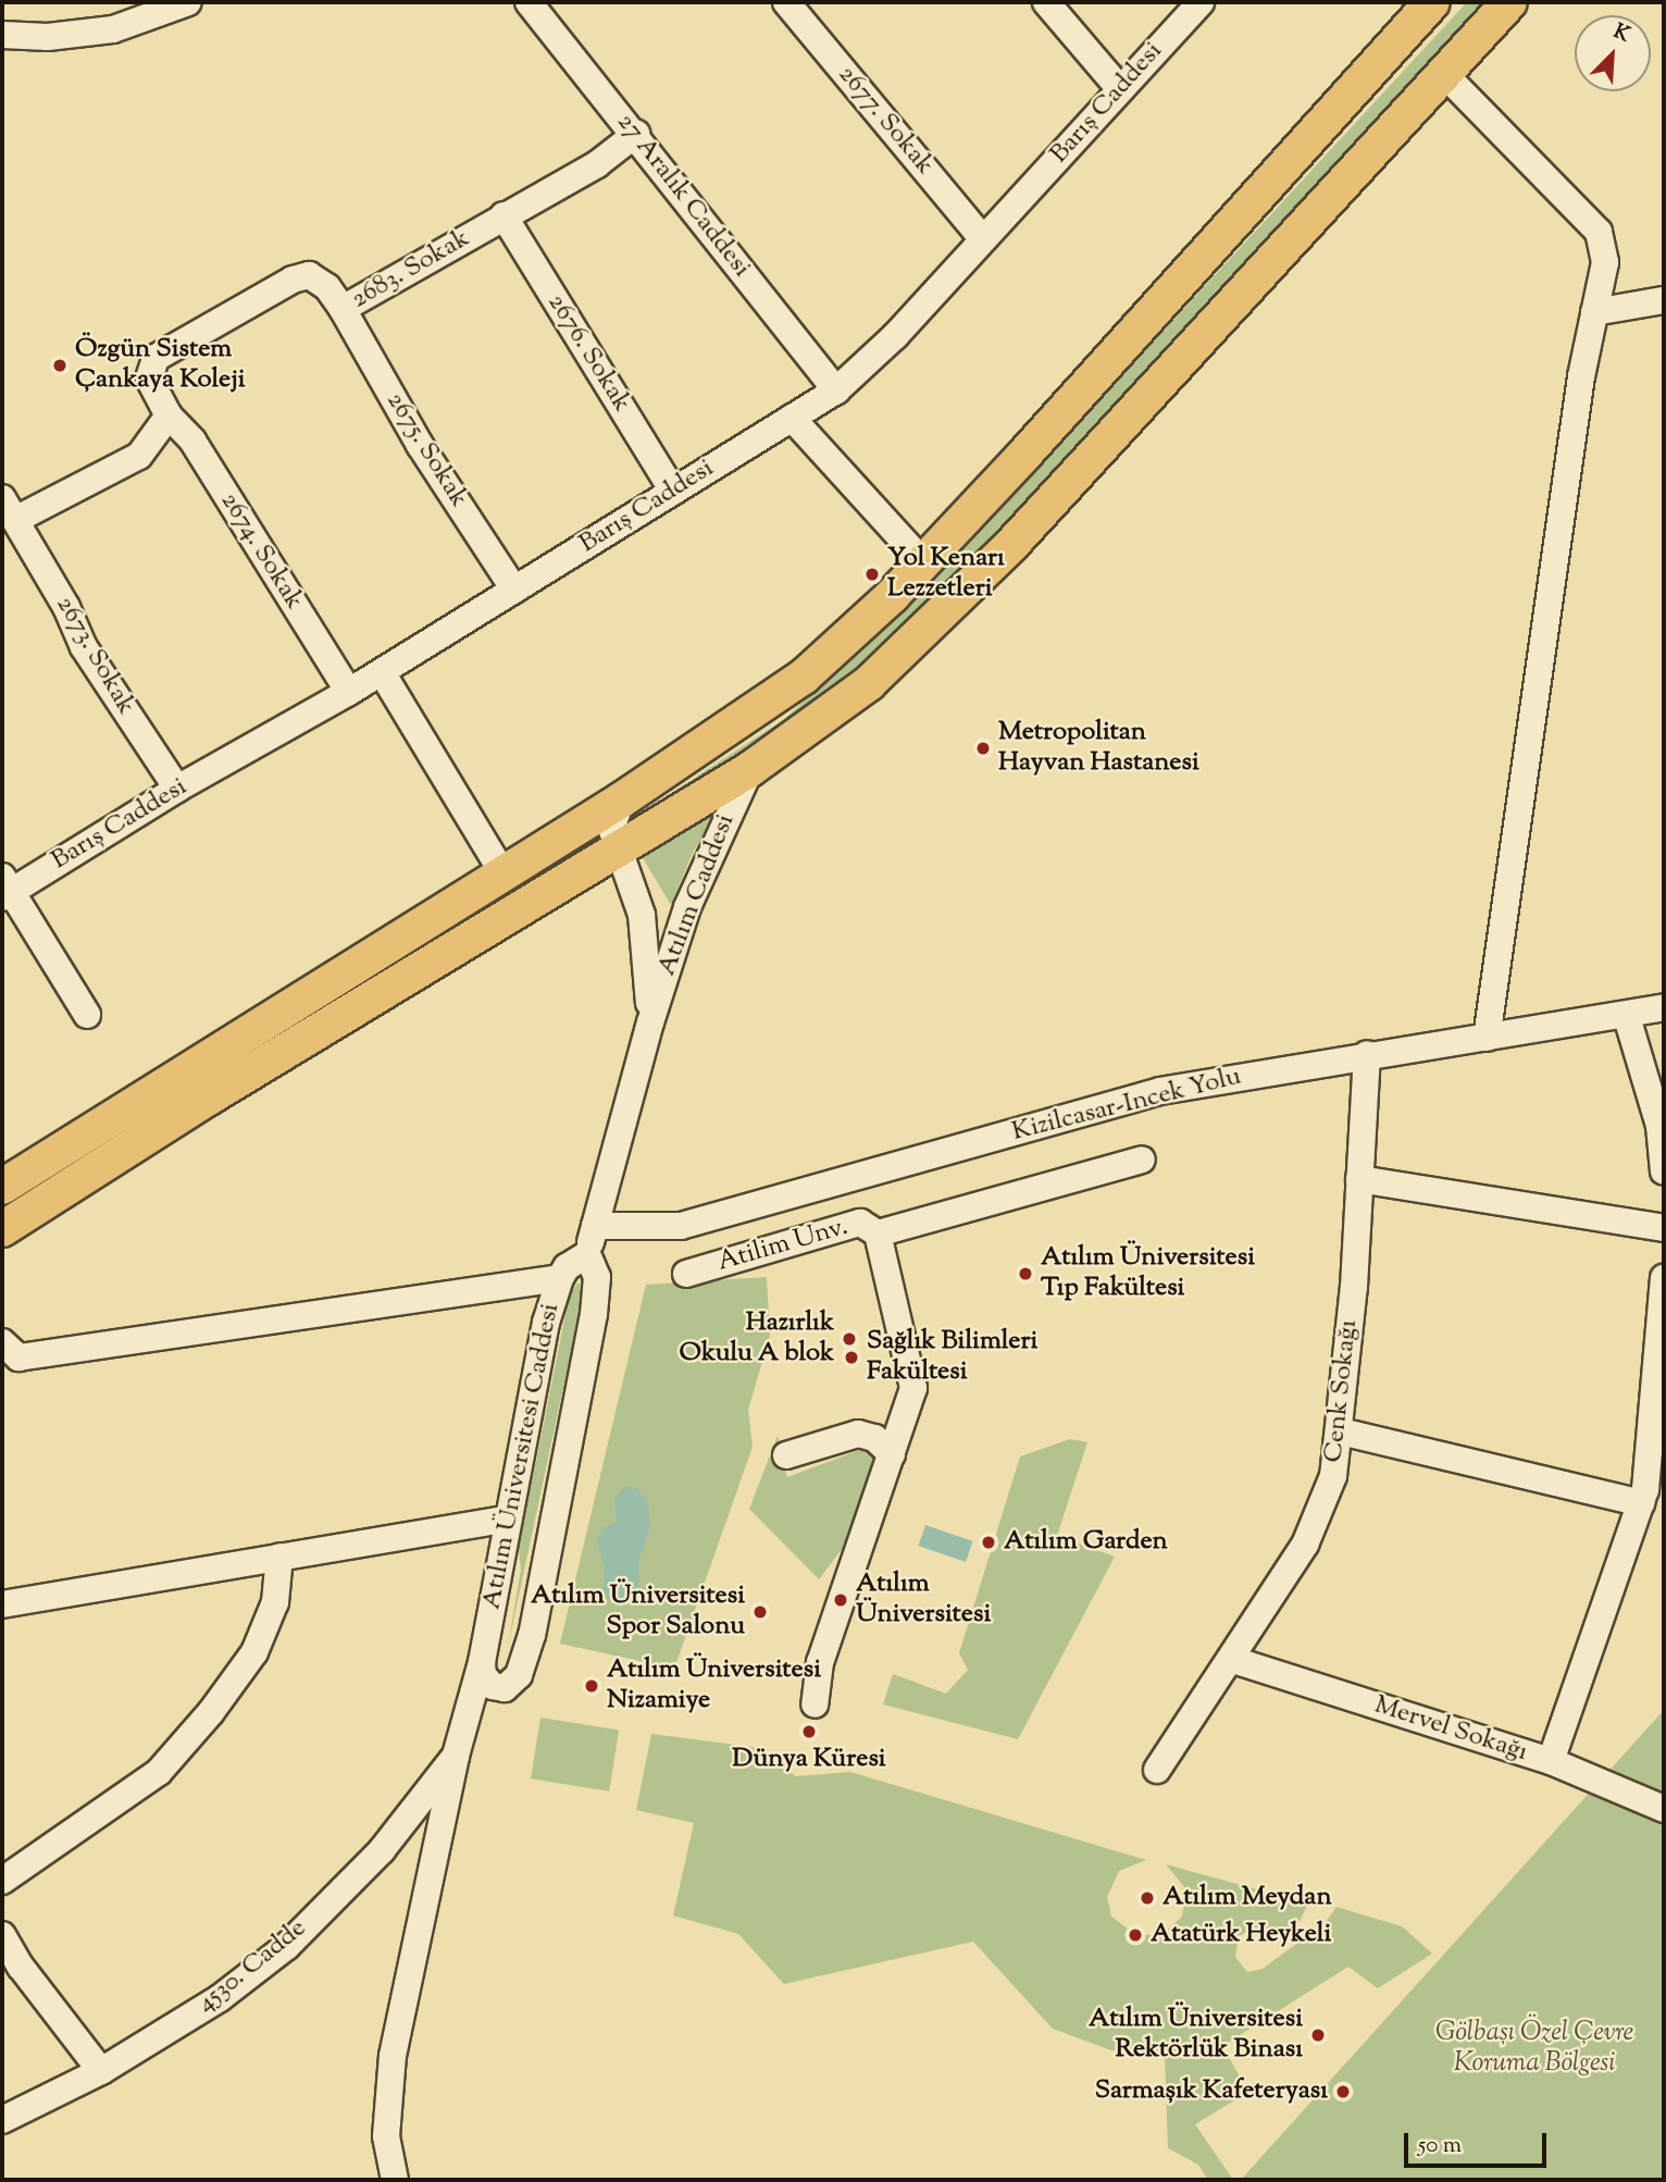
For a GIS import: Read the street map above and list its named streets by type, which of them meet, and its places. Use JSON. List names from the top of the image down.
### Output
{
  "streets": {
    "street": [
      "Barış Caddesi",
      "2677. Sokak",
      "27 Aralık Caddesi",
      "2683. Sokak",
      "2676. Sokak",
      "2675. Sokak",
      "2674. Sokak",
      "2673. Sokak",
      "Atılım Caddesi",
      "Kizilcasar-Incek Yolu",
      "Atilim Unv.",
      "Cenk Sokağı",
      "Atılım Üniversitesi Caddesi",
      "Mervel Sokağı",
      "4530. Cadde"
    ]
  },
  "crossings": [
    ["Barış Caddesi", "2677. Sokak"],
    ["Barış Caddesi", "27 Aralık Caddesi"],
    ["Barış Caddesi", "2676. Sokak"],
    ["Barış Caddesi", "2675. Sokak"],
    ["Barış Caddesi", "2674. Sokak"],
    ["Barış Caddesi", "2673. Sokak"],
    ["27 Aralık Caddesi", "2683. Sokak"],
    ["2683. Sokak", "2676. Sokak"],
    ["2683. Sokak", "2675. Sokak"],
    ["2683. Sokak", "2674. Sokak"],
    ["Atılım Caddesi", "Kizilcasar-Incek Yolu"],
    ["Atılım Caddesi", "Atılım Üniversitesi Caddesi"],
    ["Kizilcasar-Incek Yolu", "Cenk Sokağı"],
    ["Cenk Sokağı", "Mervel Sokağı"],
    ["Atılım Üniversitesi Caddesi", "4530. Cadde"]
  ],
  "parks": ["Gölbaşı Özel Çevre Koruma Bölgesi"],
  "places": [
    "Özgün Sistem Çankaya Koleji",
    "Yol Kenarı Lezzetleri",
    "Metropolitan Hayvan Hastanesi",
    "Atılım Üniversitesi Tıp Fakültesi",
    "Hazırlık Okulu A blok",
    "Sağlık Bilimleri Fakültesi",
    "Atılım Garden",
    "Atılım Üniversitesi",
    "Atılım Üniversitesi Spor Salonu",
    "Atılım Üniversitesi Nizamiye",
    "Dünya Küresi",
    "Atılım Meydan",
    "Atatürk Heykeli",
    "Atılım Üniversitesi Rektörlük Binası",
    "Sarmaşık Kafeteryası"
  ],
  "scale_bar": "50 m",
  "north": "top right"
}
